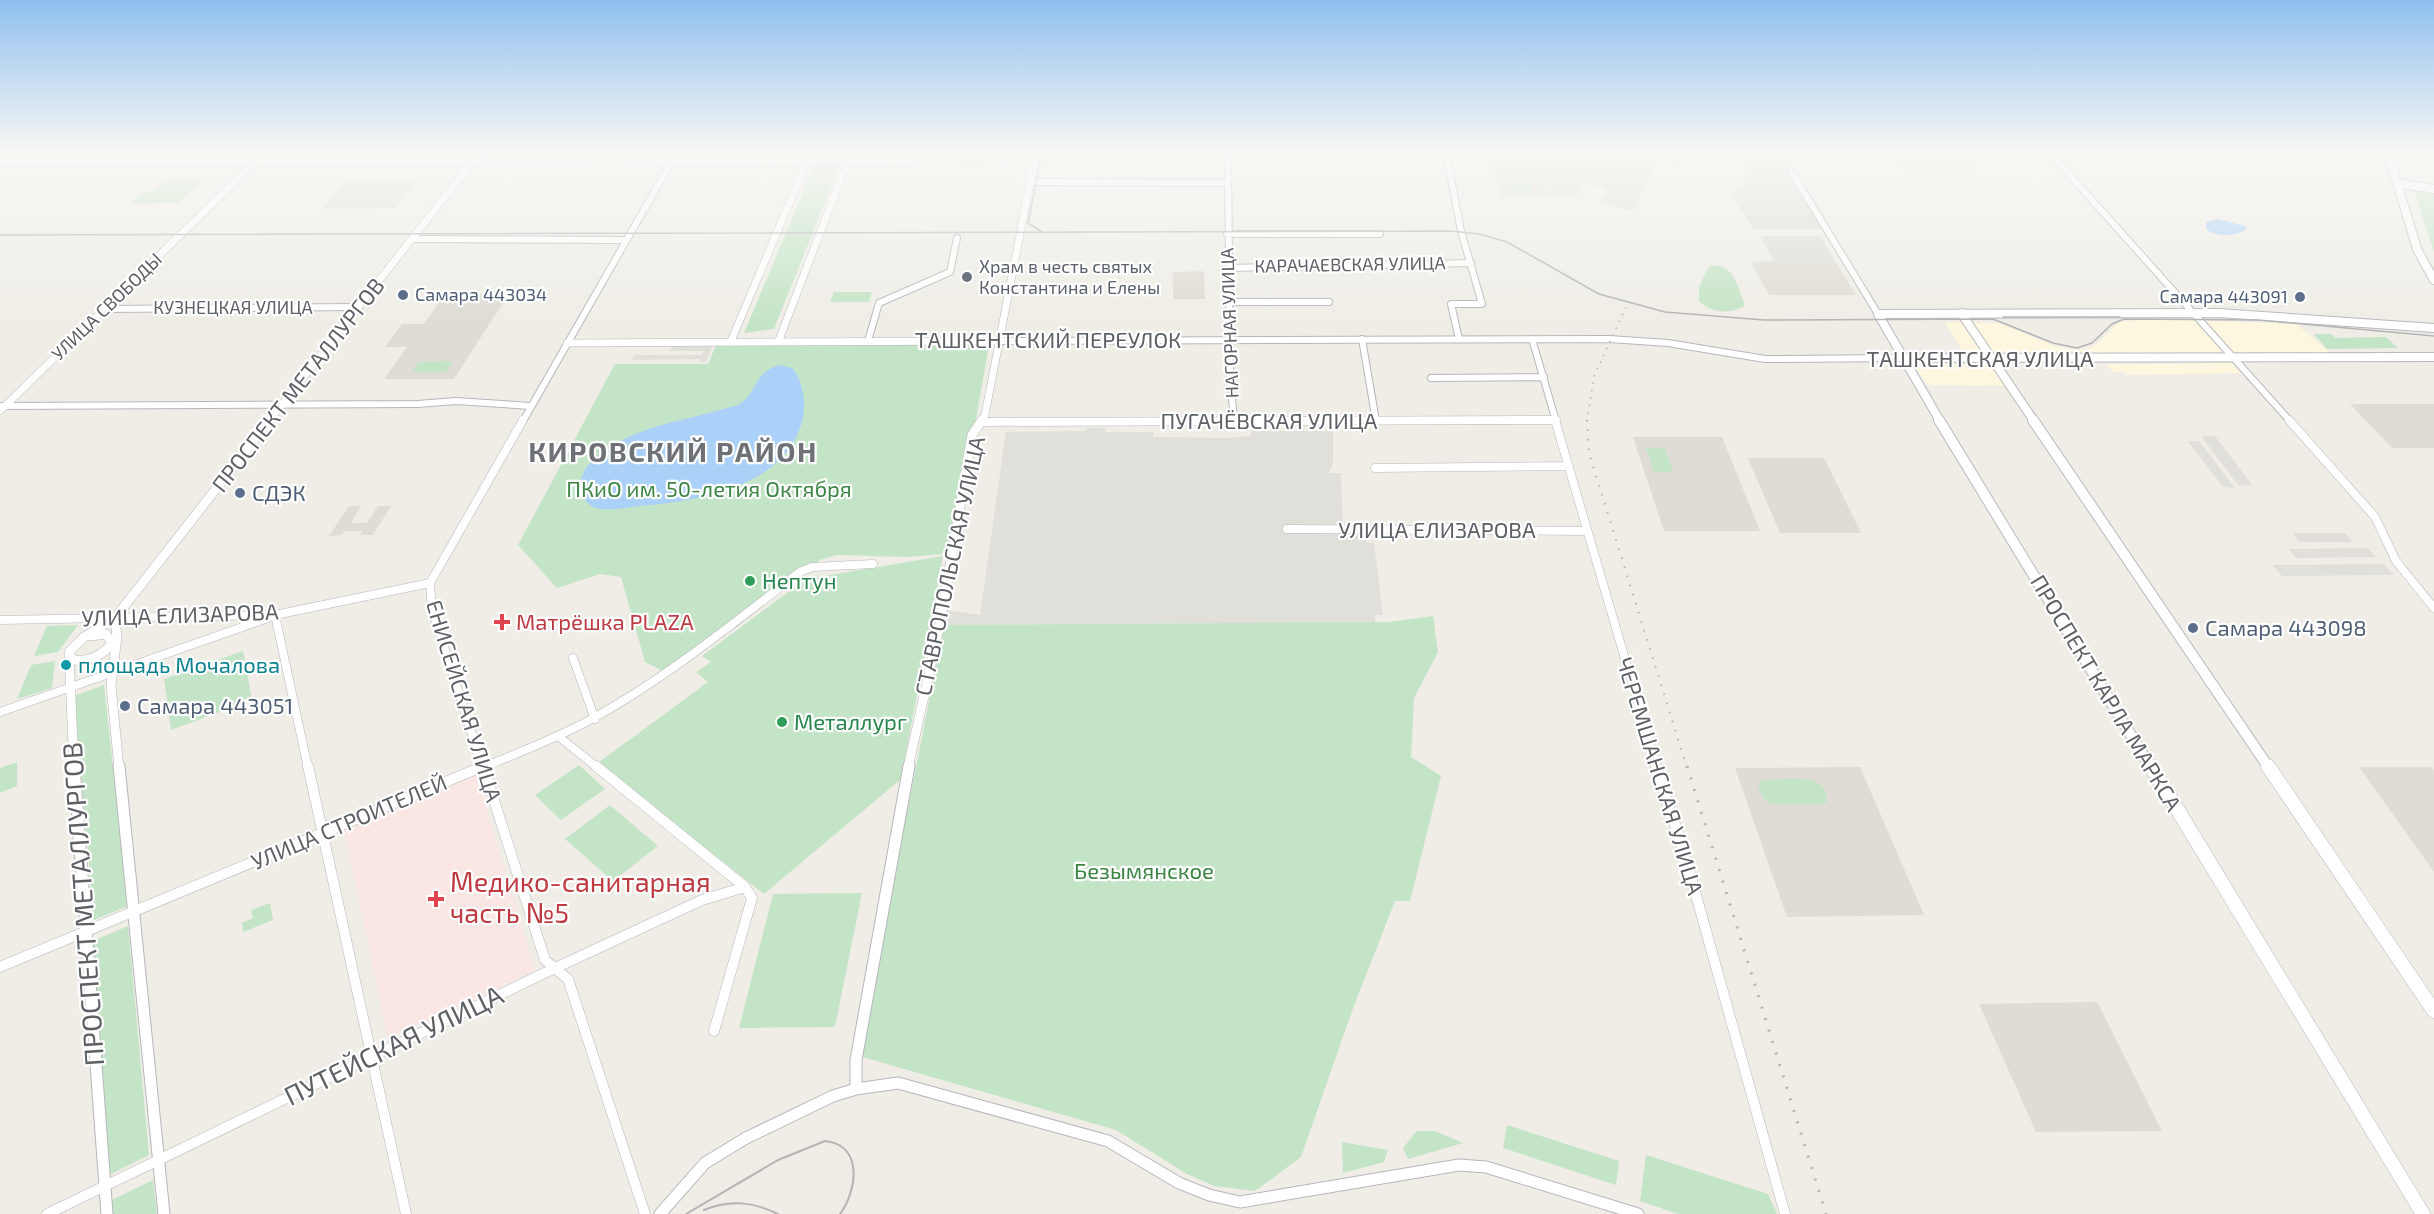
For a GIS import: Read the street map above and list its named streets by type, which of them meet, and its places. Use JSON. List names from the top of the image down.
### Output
{
  "streets": {
    "main road": ["ТАШКЕНТСКАЯ УЛИЦА", "ПРОСПЕКТ КАРЛА МАРКСА"],
    "street": [
      "КАРАЧАЕВСКАЯ УЛИЦА",
      "УЛИЦА СВОБОДЫ",
      "КУЗНЕЦКАЯ УЛИЦА",
      "НАГОРНАЯ УЛИЦА",
      "ТАШКЕНТСКИЙ ПЕРЕУЛОК",
      "ПРОСПЕКТ МЕТАЛЛУРГОВ",
      "ПУГАЧЁВСКАЯ УЛИЦА",
      "УЛИЦА ЕЛИЗАРОВА",
      "СТАВРОПОЛЬСКАЯ УЛИЦА",
      "ЕНИСЕЙСКАЯ УЛИЦА",
      "ЧЕРЕМШАНСКАЯ УЛИЦА",
      "УЛИЦА СТРОИТЕЛЕЙ",
      "ПУТЕЙСКАЯ УЛИЦА"
    ]
  },
  "crossings": [
    ["КАРАЧАЕВСКАЯ УЛИЦА", "НАГОРНАЯ УЛИЦА"],
    ["УЛИЦА СВОБОДЫ", "КУЗНЕЦКАЯ УЛИЦА"],
    ["КУЗНЕЦКАЯ УЛИЦА", "ПРОСПЕКТ МЕТАЛЛУРГОВ"],
    ["НАГОРНАЯ УЛИЦА", "ТАШКЕНТСКИЙ ПЕРЕУЛОК"],
    ["НАГОРНАЯ УЛИЦА", "ПУГАЧЁВСКАЯ УЛИЦА"],
    ["ТАШКЕНТСКИЙ ПЕРЕУЛОК", "ТАШКЕНТСКАЯ УЛИЦА"],
    ["ТАШКЕНТСКИЙ ПЕРЕУЛОК", "СТАВРОПОЛЬСКАЯ УЛИЦА"],
    ["ТАШКЕНТСКИЙ ПЕРЕУЛОК", "ЕНИСЕЙСКАЯ УЛИЦА"],
    ["ТАШКЕНТСКИЙ ПЕРЕУЛОК", "ЧЕРЕМШАНСКАЯ УЛИЦА"],
    ["ТАШКЕНТСКАЯ УЛИЦА", "ПРОСПЕКТ КАРЛА МАРКСА"],
    ["ТАШКЕНТСКАЯ УЛИЦА", "ЧЕРЕМШАНСКАЯ УЛИЦА"],
    ["ПРОСПЕКТ МЕТАЛЛУРГОВ", "УЛИЦА ЕЛИЗАРОВА"],
    ["ПРОСПЕКТ МЕТАЛЛУРГОВ", "УЛИЦА СТРОИТЕЛЕЙ"],
    ["ПРОСПЕКТ МЕТАЛЛУРГОВ", "ПУТЕЙСКАЯ УЛИЦА"],
    ["ПУГАЧЁВСКАЯ УЛИЦА", "СТАВРОПОЛЬСКАЯ УЛИЦА"],
    ["ПУГАЧЁВСКАЯ УЛИЦА", "ЧЕРЕМШАНСКАЯ УЛИЦА"],
    ["УЛИЦА ЕЛИЗАРОВА", "ЕНИСЕЙСКАЯ УЛИЦА"],
    ["УЛИЦА ЕЛИЗАРОВА", "ЧЕРЕМШАНСКАЯ УЛИЦА"],
    ["ЕНИСЕЙСКАЯ УЛИЦА", "УЛИЦА СТРОИТЕЛЕЙ"],
    ["ЕНИСЕЙСКАЯ УЛИЦА", "ПУТЕЙСКАЯ УЛИЦА"]
  ],
  "districts": ["КИРОВСКИЙ РАЙОН"],
  "parks": ["ПКиО им. 50-летия Октября", "Безымянское"],
  "places": {
    "other": [
      "Храм в честь святых Константина и Елены",
      "Самара 443034",
      "Самара 443091",
      "СДЭК",
      "Нептун",
      "Самара 443098",
      "площадь Мочалова",
      "Самара 443051",
      "Металлург"
    ],
    "health": ["Матрёшка PLAZA", "Медико-санитарная часть №5"]
  }
}
